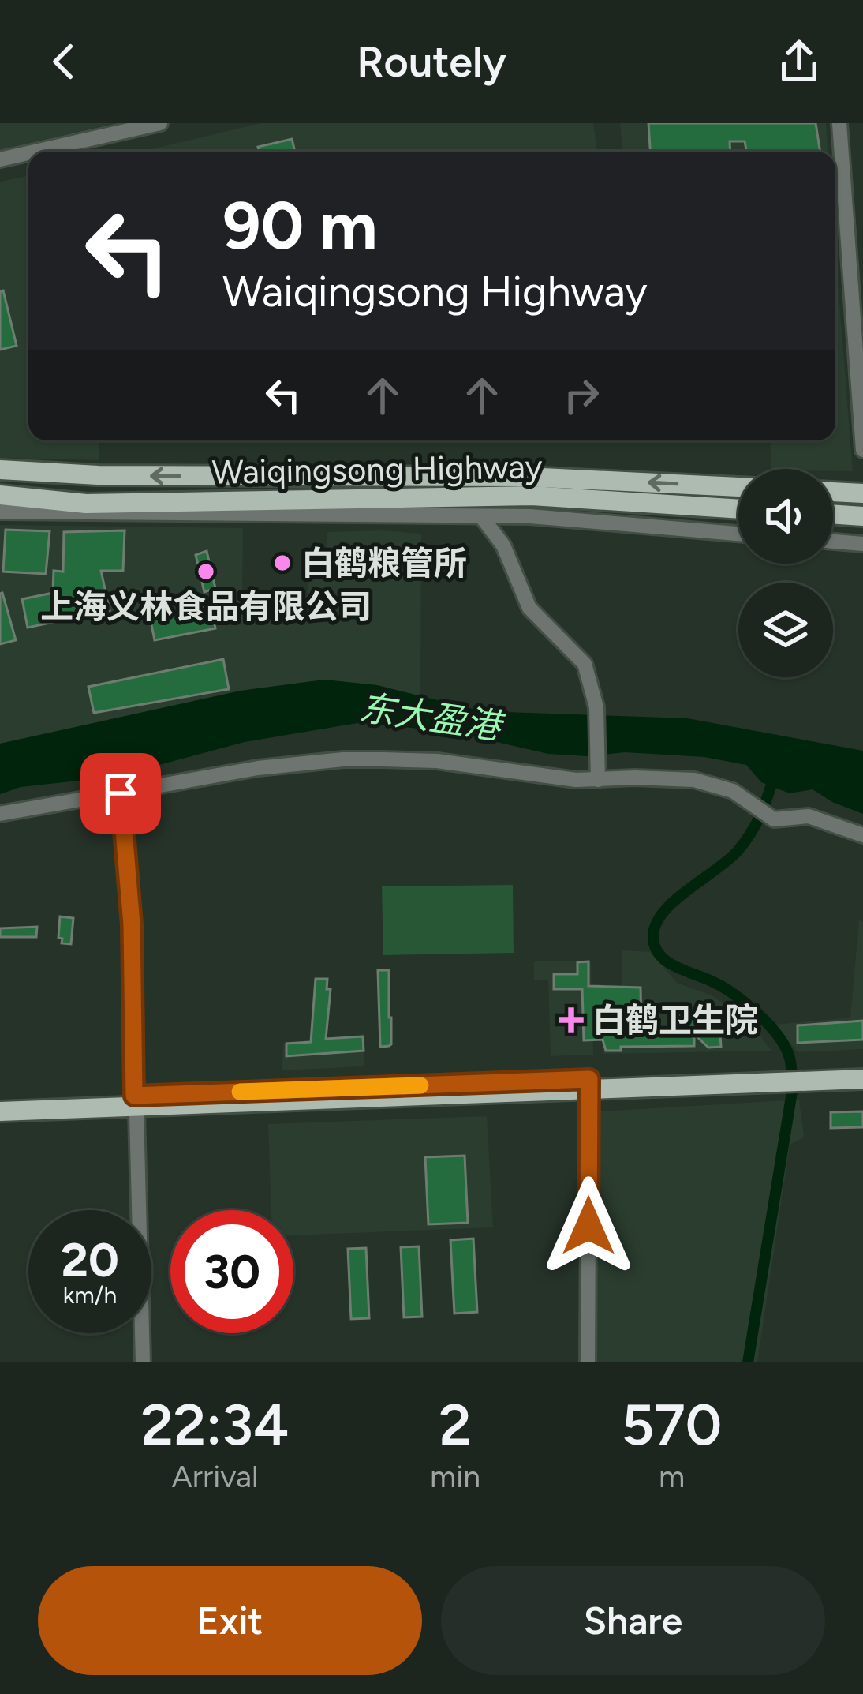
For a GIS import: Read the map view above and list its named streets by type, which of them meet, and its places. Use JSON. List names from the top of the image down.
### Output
{
  "streets": {
    "main road": ["Waiqingsong Highway"]
  },
  "water": ["东大盈港"],
  "places": {
    "other": ["白鹤粮管所", "上海义林食品有限公司"],
    "health": ["白鹤卫生院"]
  },
  "page": {
    "header": "Routely",
    "turn": ["90 m", "Waiqingsong Highway"],
    "speed": "20 km/h",
    "limit": "30",
    "eta": [
      "22:34",
      "Arrival",
      "2",
      "min",
      "570",
      "m"
    ],
    "buttons": ["Exit", "Share"]
  }
}
